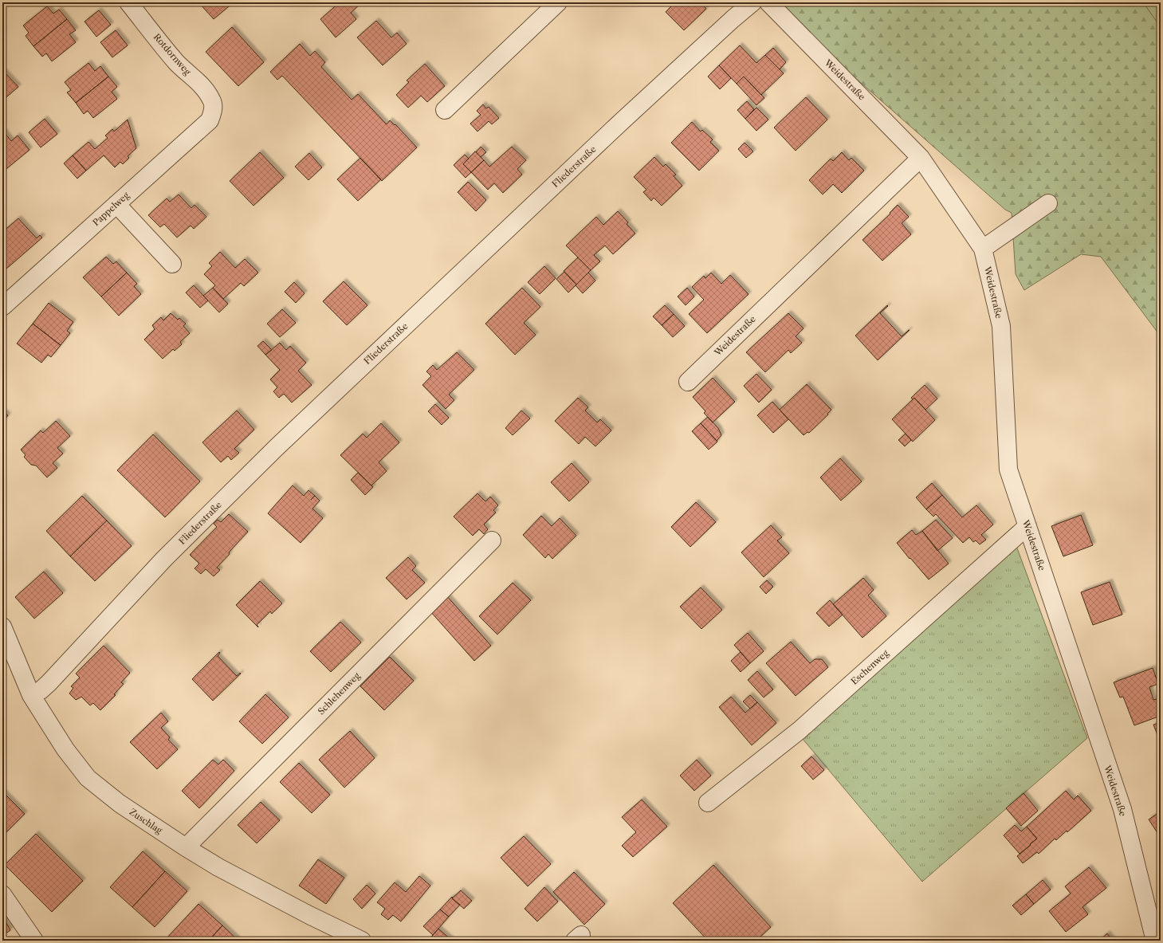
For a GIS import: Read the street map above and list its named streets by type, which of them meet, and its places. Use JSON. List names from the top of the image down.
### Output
{
  "streets": {
    "street": [
      "Rotdornweg",
      "Weidestraße",
      "Fliederstraße",
      "Pappelweg",
      "Eschenweg",
      "Schlehenweg",
      "Zuschlag"
    ]
  },
  "crossings": [
    ["Rotdornweg", "Pappelweg"],
    ["Weidestraße", "Eschenweg"],
    ["Fliederstraße", "Zuschlag"],
    ["Schlehenweg", "Zuschlag"]
  ]
}
